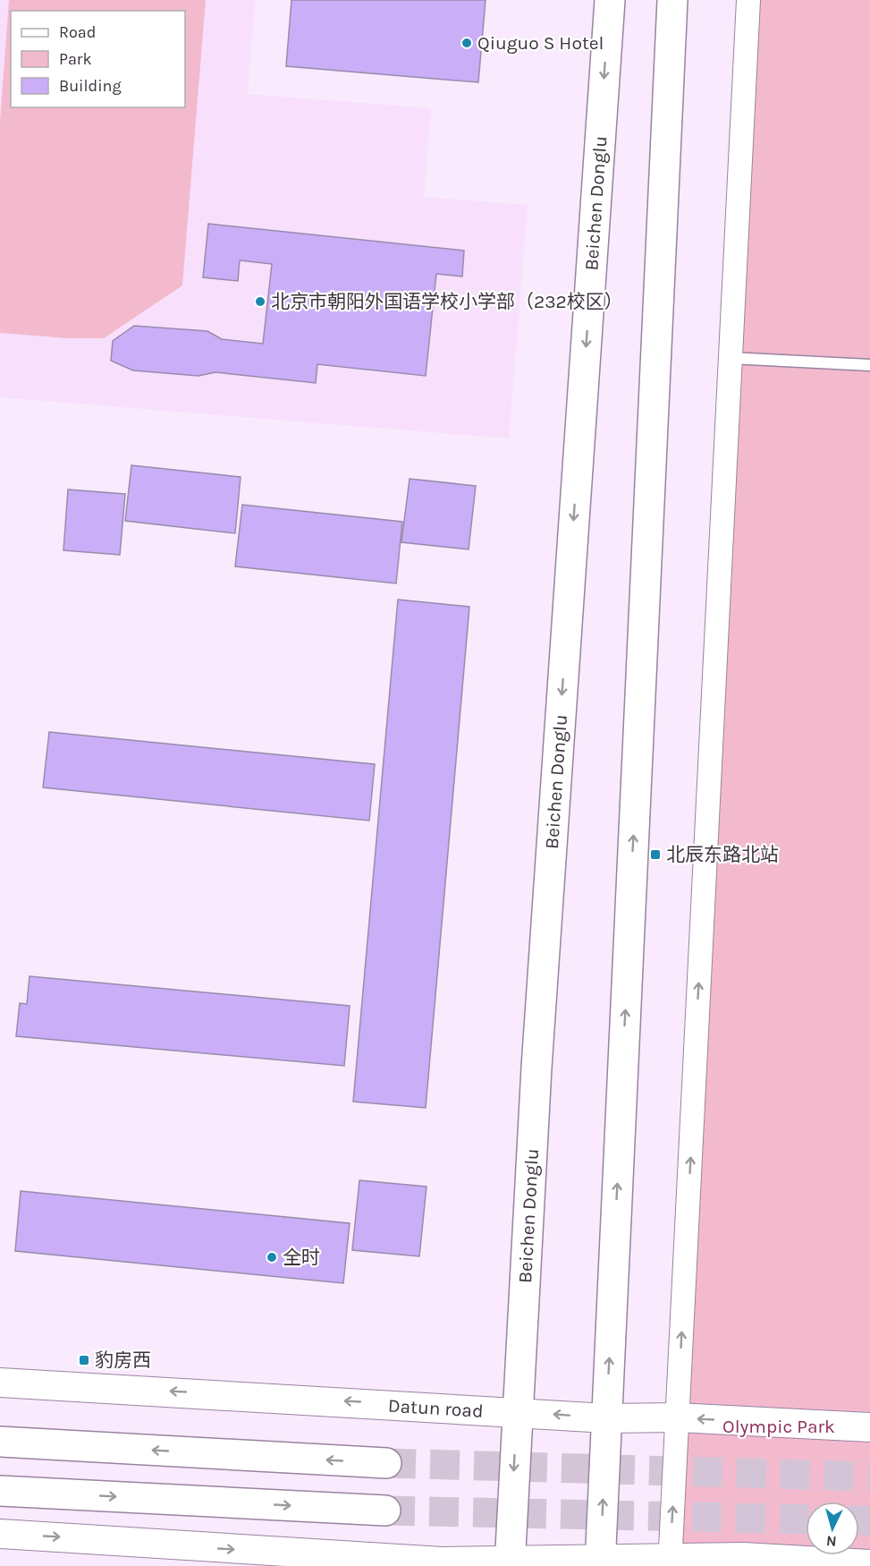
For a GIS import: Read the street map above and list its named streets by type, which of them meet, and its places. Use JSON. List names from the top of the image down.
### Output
{
  "streets": {
    "main road": ["Beichen Donglu"],
    "street": ["Datun road"]
  },
  "crossings": [
    ["Beichen Donglu", "Datun road"]
  ],
  "parks": ["Olympic Park"],
  "places": {
    "other": ["Qiuguo S Hotel", "北京市朝阳外国语学校小学部（232校区）", "全时"],
    "transit": ["北辰东路北站", "豹房西"]
  },
  "legend": ["Road", "Park", "Building"],
  "north": "bottom"
}
